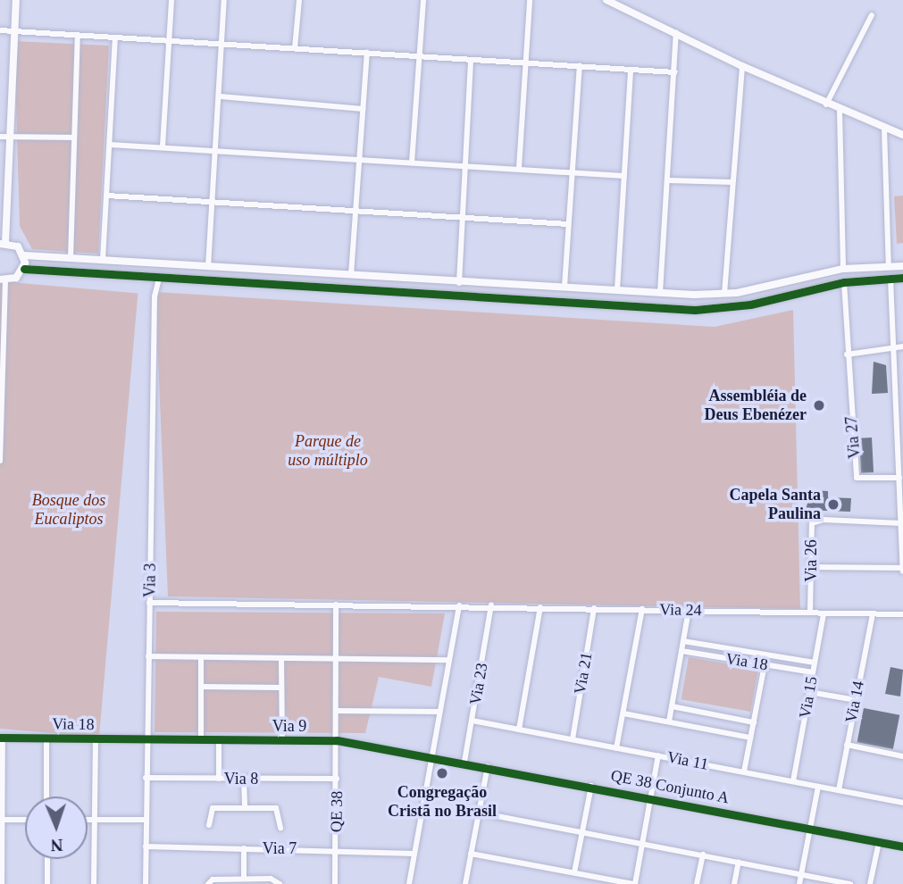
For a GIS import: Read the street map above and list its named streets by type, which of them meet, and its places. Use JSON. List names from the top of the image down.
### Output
{
  "streets": {
    "street": [
      "Via 27",
      "Via 26",
      "Via 3",
      "Via 24",
      "Via 18",
      "Via 21",
      "Via 23",
      "Via 15",
      "Via 14",
      "Via 9",
      "Via 11",
      "Via 8",
      "QE 38 Conjunto A",
      "QE 38",
      "Via 7"
    ]
  },
  "crossings": [
    ["Via 26", "Via 24"],
    ["Via 3", "Via 24"],
    ["Via 3", "Via 18"],
    ["Via 3", "Via 9"],
    ["Via 3", "Via 8"],
    ["Via 3", "Via 7"],
    ["Via 24", "Via 21"],
    ["Via 24", "Via 23"],
    ["Via 24", "Via 15"],
    ["Via 24", "Via 14"],
    ["Via 24", "QE 38"],
    ["Via 18", "Via 15"],
    ["Via 18", "Via 9"],
    ["Via 21", "Via 11"],
    ["Via 23", "Via 11"],
    ["Via 23", "QE 38 Conjunto A"],
    ["Via 15", "Via 11"],
    ["Via 14", "Via 11"],
    ["Via 9", "QE 38 Conjunto A"],
    ["Via 9", "QE 38"],
    ["Via 8", "QE 38"],
    ["QE 38", "Via 7"]
  ],
  "parks": ["Parque de uso múltiplo", "Bosque dos Eucaliptos"],
  "places": ["Assembléia de Deus Ebenézer", "Capela Santa Paulina", "Congregação Cristã no Brasil"],
  "north": "bottom"
}
